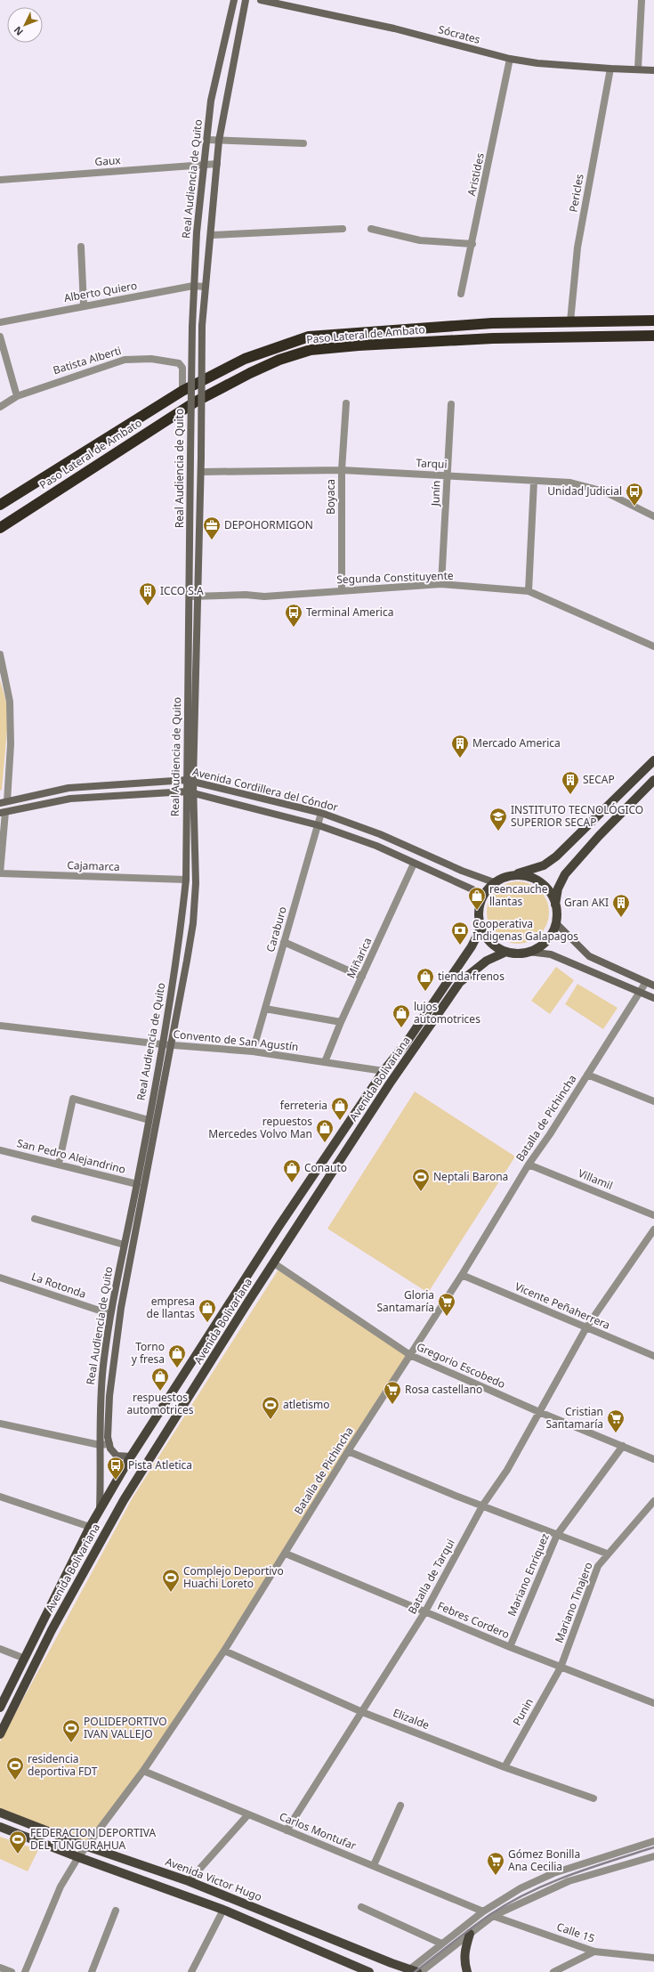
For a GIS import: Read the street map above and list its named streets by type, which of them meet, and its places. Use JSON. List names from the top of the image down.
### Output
{
  "streets": {
    "highway": ["Paso Lateral de Ambato"],
    "main road": [
      "Sócrates",
      "Real Audiencia de Quito",
      "Avenida Cordillera del Cóndor",
      "Avenida Bolivariana",
      "Avenida Victor Hugo"
    ],
    "street": [
      "Gaux",
      "Aristides",
      "Pericles",
      "Alberto Quiero",
      "Batista Alberti",
      "Tarqui",
      "Junín",
      "Boyaca",
      "Segunda Constituyente",
      "Cajamarca",
      "Caraburo",
      "Miñarica",
      "Convento de San Agustín",
      "Batalla de Pichincha",
      "San Pedro Alejandrino",
      "Villamil",
      "La Rotonda",
      "Vicente Peñaherrera",
      "Gregorio Escobedo",
      "Mariano Enriquez",
      "Batalla de Tarqui",
      "Mariano Tinajero",
      "Febres Cordero",
      "Punin",
      "Elizalde",
      "Carlos Montufar",
      "Calle 15"
    ]
  },
  "crossings": [
    ["Sócrates", "Aristides"],
    ["Sócrates", "Pericles"],
    ["Gaux", "Real Audiencia de Quito"],
    ["Real Audiencia de Quito", "Alberto Quiero"],
    ["Real Audiencia de Quito", "Tarqui"],
    ["Real Audiencia de Quito", "Segunda Constituyente"],
    ["Real Audiencia de Quito", "Avenida Cordillera del Cóndor"],
    ["Real Audiencia de Quito", "Cajamarca"],
    ["Real Audiencia de Quito", "Convento de San Agustín"],
    ["Real Audiencia de Quito", "Avenida Bolivariana"],
    ["Real Audiencia de Quito", "San Pedro Alejandrino"],
    ["Real Audiencia de Quito", "La Rotonda"],
    ["Pericles", "Paso Lateral de Ambato"],
    ["Paso Lateral de Ambato", "Batista Alberti"],
    ["Tarqui", "Junín"],
    ["Tarqui", "Boyaca"],
    ["Junín", "Segunda Constituyente"],
    ["Boyaca", "Segunda Constituyente"],
    ["Avenida Cordillera del Cóndor", "Caraburo"],
    ["Avenida Cordillera del Cóndor", "Miñarica"],
    ["Avenida Cordillera del Cóndor", "Avenida Bolivariana"],
    ["Caraburo", "Convento de San Agustín"],
    ["Miñarica", "Convento de San Agustín"],
    ["Convento de San Agustín", "Avenida Bolivariana"],
    ["Avenida Bolivariana", "Gregorio Escobedo"],
    ["Batalla de Pichincha", "Villamil"],
    ["Batalla de Pichincha", "Vicente Peñaherrera"],
    ["Batalla de Pichincha", "Gregorio Escobedo"],
    ["Batalla de Pichincha", "Febres Cordero"],
    ["Batalla de Pichincha", "Elizalde"],
    ["Batalla de Pichincha", "Carlos Montufar"],
    ["Batalla de Pichincha", "Avenida Victor Hugo"],
    ["Vicente Peñaherrera", "Batalla de Tarqui"],
    ["Gregorio Escobedo", "Mariano Enriquez"],
    ["Gregorio Escobedo", "Batalla de Tarqui"],
    ["Mariano Enriquez", "Febres Cordero"],
    ["Batalla de Tarqui", "Febres Cordero"],
    ["Batalla de Tarqui", "Elizalde"],
    ["Batalla de Tarqui", "Carlos Montufar"],
    ["Mariano Tinajero", "Febres Cordero"],
    ["Mariano Tinajero", "Punin"],
    ["Febres Cordero", "Punin"],
    ["Punin", "Elizalde"]
  ],
  "places": {
    "bus stop": ["Unidad Judicial", "Terminal America", "Pista Atletica"],
    "office": ["DEPOHORMIGON"],
    "building": [
      "ICCO S.A",
      "Mercado America",
      "SECAP",
      "Gran AKI"
    ],
    "school or university": ["INSTITUTO TECNOLÓGICO SUPERIOR SECAP"],
    "shop": [
      "reencauche llantas",
      "tienda frenos",
      "lujos automotrices",
      "ferreteria",
      "repuestos Mercedes Volvo Man",
      "Conauto",
      "empresa de llantas",
      "Torno y fresa",
      "respuestos automotrices"
    ],
    "bank": ["Cooperativa Indigenas Galapagos"],
    "sports": [
      "Neptali Barona",
      "atletismo",
      "Complejo Deportivo Huachi Loreto",
      "POLIDEPORTIVO IVAN VALLEJO",
      "residencia deportiva FDT",
      "FEDERACION DEPORTIVA DEL TUNGURAHUA"
    ],
    "supermarket": [
      "Gloria Santamaría",
      "Rosa castellano",
      "Cristian Santamaría",
      "Gómez Bonilla Ana Cecilia"
    ]
  },
  "north": "bottom left"
}
